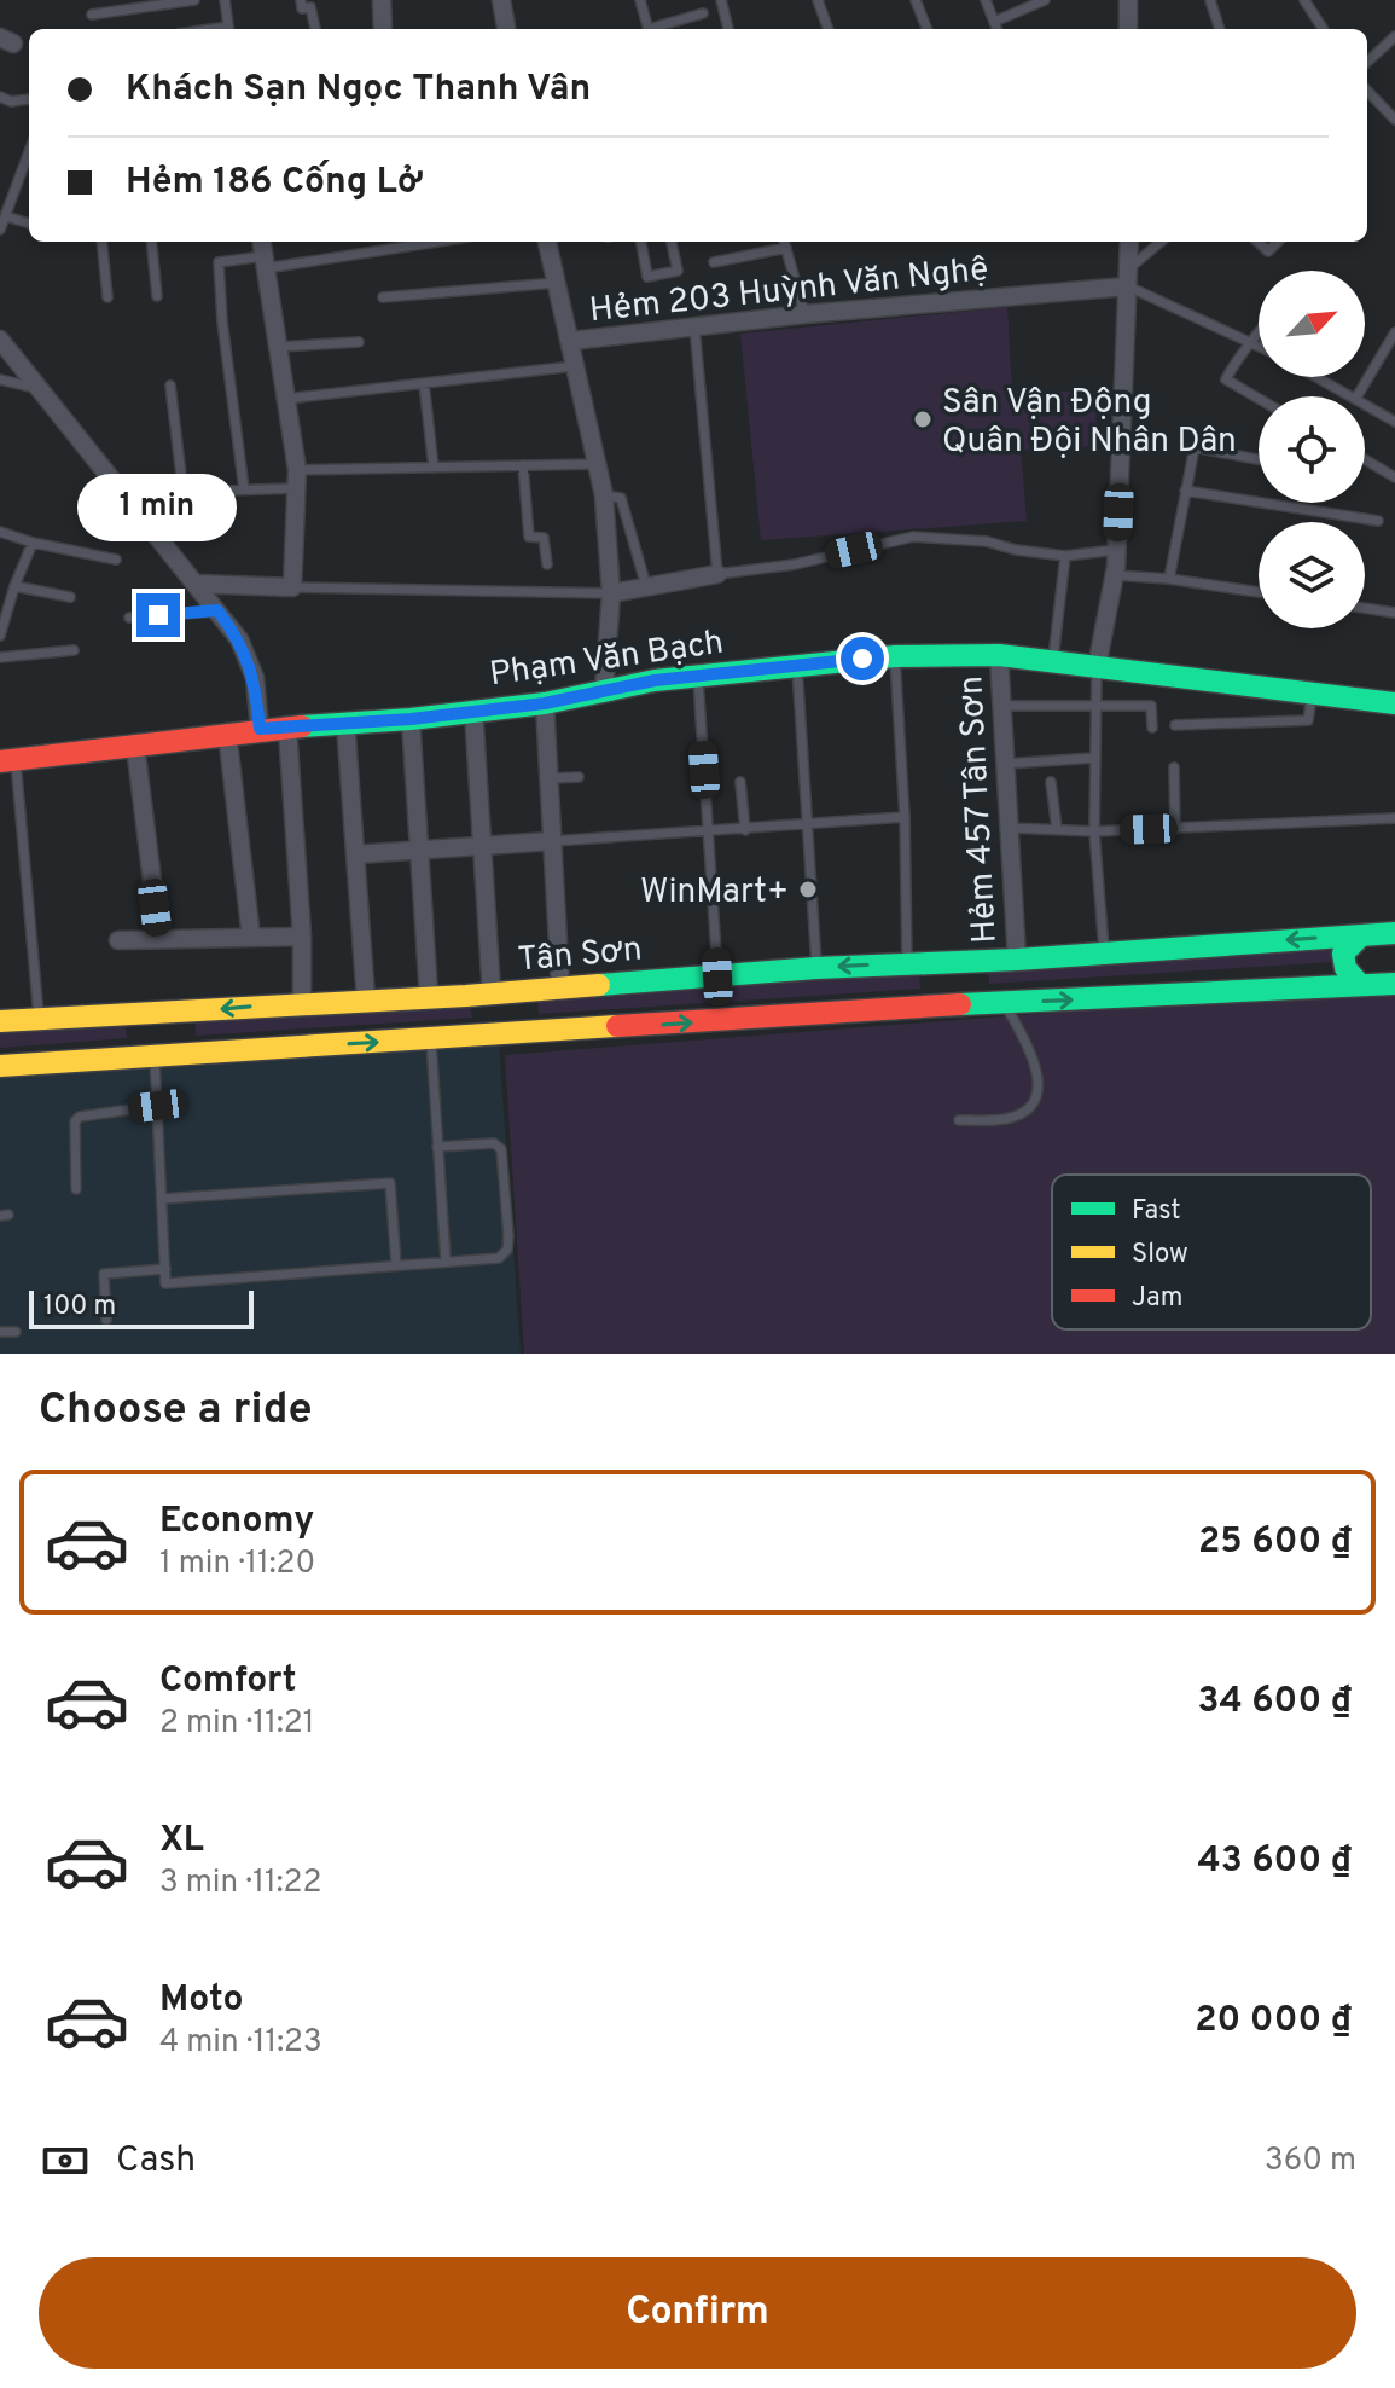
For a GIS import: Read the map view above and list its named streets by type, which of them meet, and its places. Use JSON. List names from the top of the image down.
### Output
{
  "streets": {
    "street": [
      "Hẻm 203 Huỳnh Văn Nghệ",
      "Phạm Văn Bạch",
      "Hẻm 457 Tân Sơn",
      "Tân Sơn"
    ]
  },
  "crossings": [
    ["Phạm Văn Bạch", "Hẻm 457 Tân Sơn"],
    ["Hẻm 457 Tân Sơn", "Tân Sơn"]
  ],
  "places": ["Sân Vận Động Quân Đội Nhân Dân", "WinMart+"],
  "legend": ["Fast", "Slow", "Jam"],
  "scale_bar": "100 m",
  "north": "top right",
  "page": {
    "banner": ["Khách Sạn Ngọc Thanh Vân", "Hẻm 186 Cống Lở"],
    "bubble": "1 min",
    "scale": "100 m",
    "heading": "Choose a ride",
    "list": [
      {
        "name": "Economy",
        "note": "1 min · 11:20",
        "value": "25 600 ₫"
      },
      {
        "name": "Comfort",
        "note": "2 min · 11:21",
        "value": "34 600 ₫"
      },
      {
        "name": "XL",
        "note": "3 min · 11:22",
        "value": "43 600 ₫"
      },
      {
        "name": "Moto",
        "note": "4 min · 11:23",
        "value": "20 000 ₫"
      }
    ],
    "pay": ["Cash", "360 m"],
    "buttons": "Confirm"
  }
}
